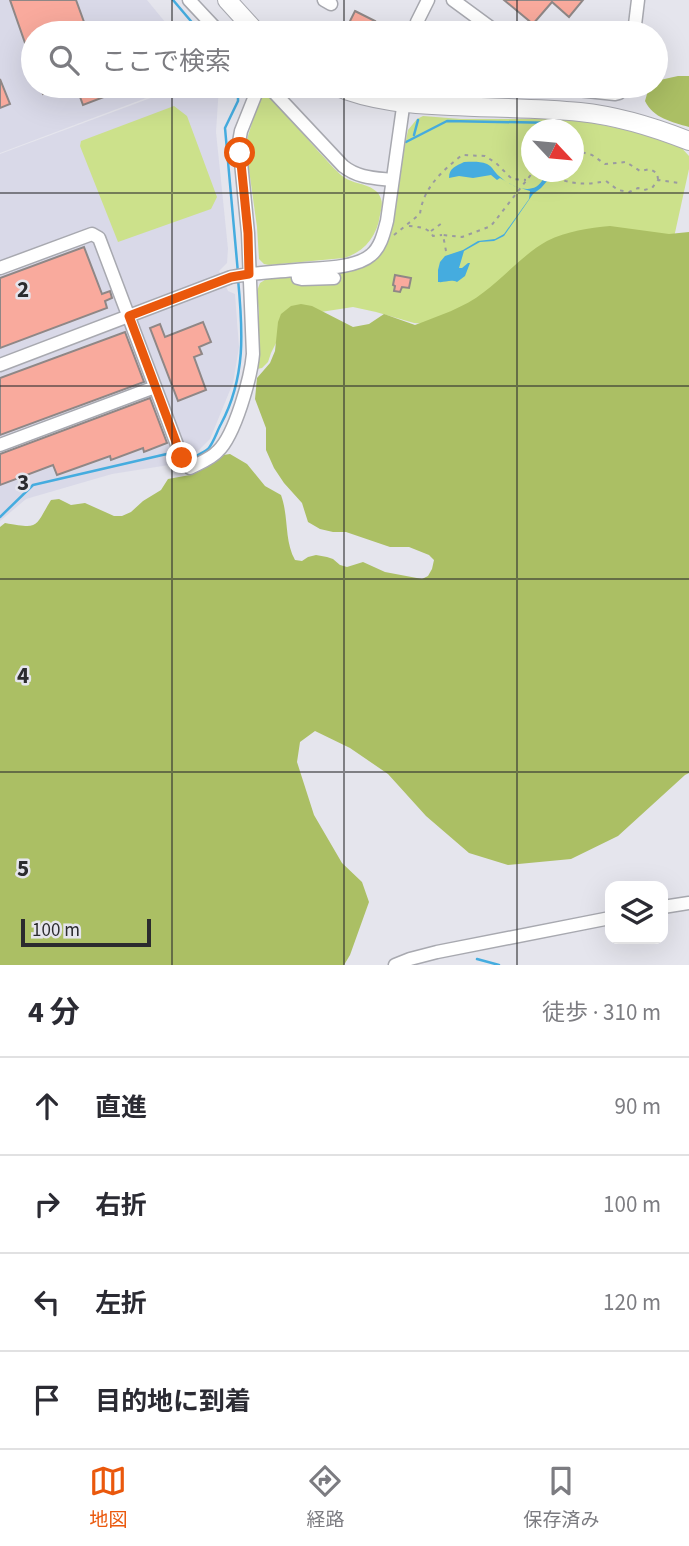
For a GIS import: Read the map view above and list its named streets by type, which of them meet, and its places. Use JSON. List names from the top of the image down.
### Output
{
  "scale_bar": "100 m",
  "north": "bottom right",
  "page": {
    "search": "ここで検索",
    "scale": "100 m",
    "heading": ["4 分", "徒歩 · 310 m"],
    "list": [
      ["直進", "90 m"],
      ["右折", "100 m"],
      ["左折", "120 m"],
      "目的地に到着"
    ],
    "nav": ["地図", "経路", "保存済み"]
  },
  "grid": {
    "rows": [
      "2",
      "3",
      "4",
      "5"
    ]
  }
}
